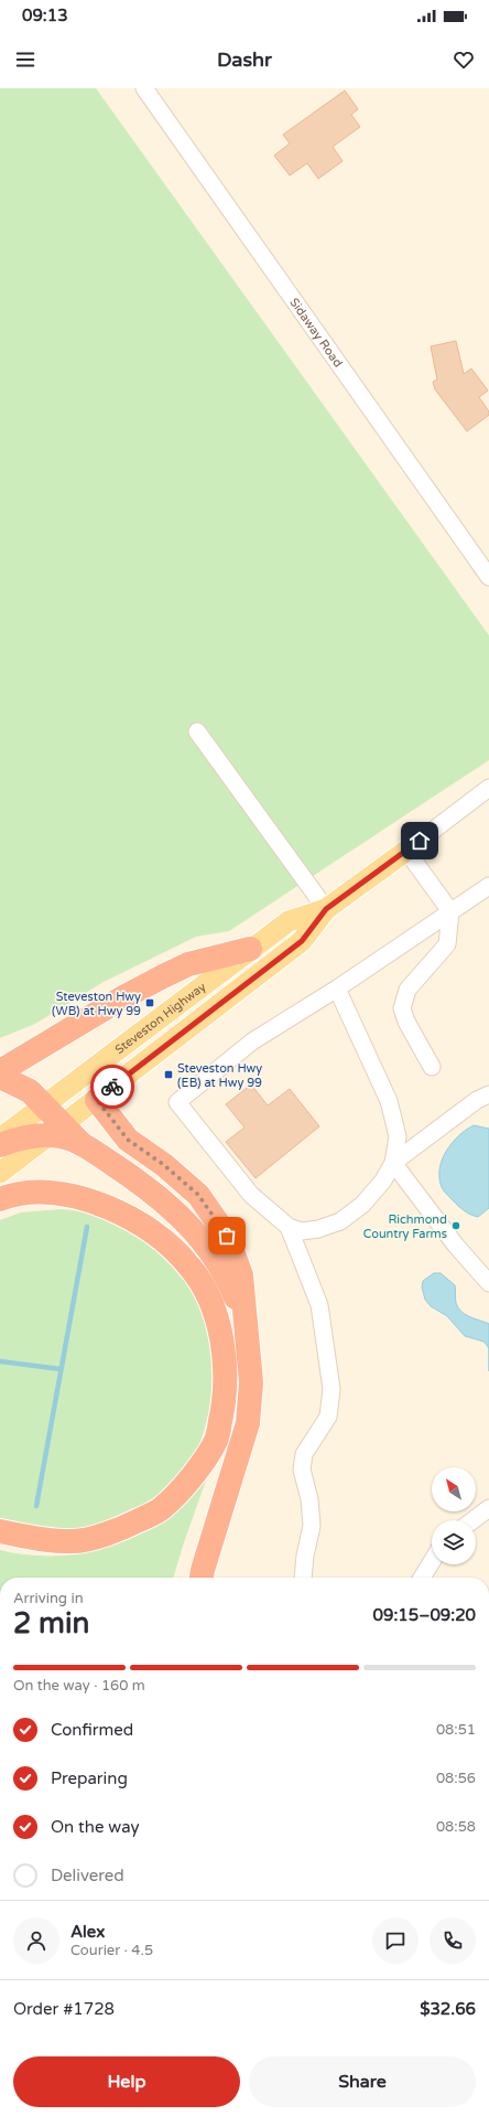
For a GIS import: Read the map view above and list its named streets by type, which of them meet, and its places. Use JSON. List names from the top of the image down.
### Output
{
  "streets": {
    "main road": ["Steveston Highway"],
    "street": ["Sidaway Road"]
  },
  "places": {
    "transit": ["Steveston Hwy (WB) at Hwy 99", "Steveston Hwy (EB) at Hwy 99"],
    "other": ["Richmond Country Farms"]
  },
  "north": "top left",
  "page": {
    "status": "09:13",
    "header": "Dashr",
    "heading": ["2 min", "Arriving in", "09:15–09:20"],
    "panel": [
      "Alex",
      "Courier · 4.5",
      "Order #1728",
      "$32.66"
    ],
    "bar": "On the way · 160 m",
    "list": [
      ["Confirmed", "08:51"],
      ["Preparing", "08:56"],
      ["On the way", "08:58"],
      "Delivered"
    ],
    "buttons": ["Help", "Share"]
  }
}
